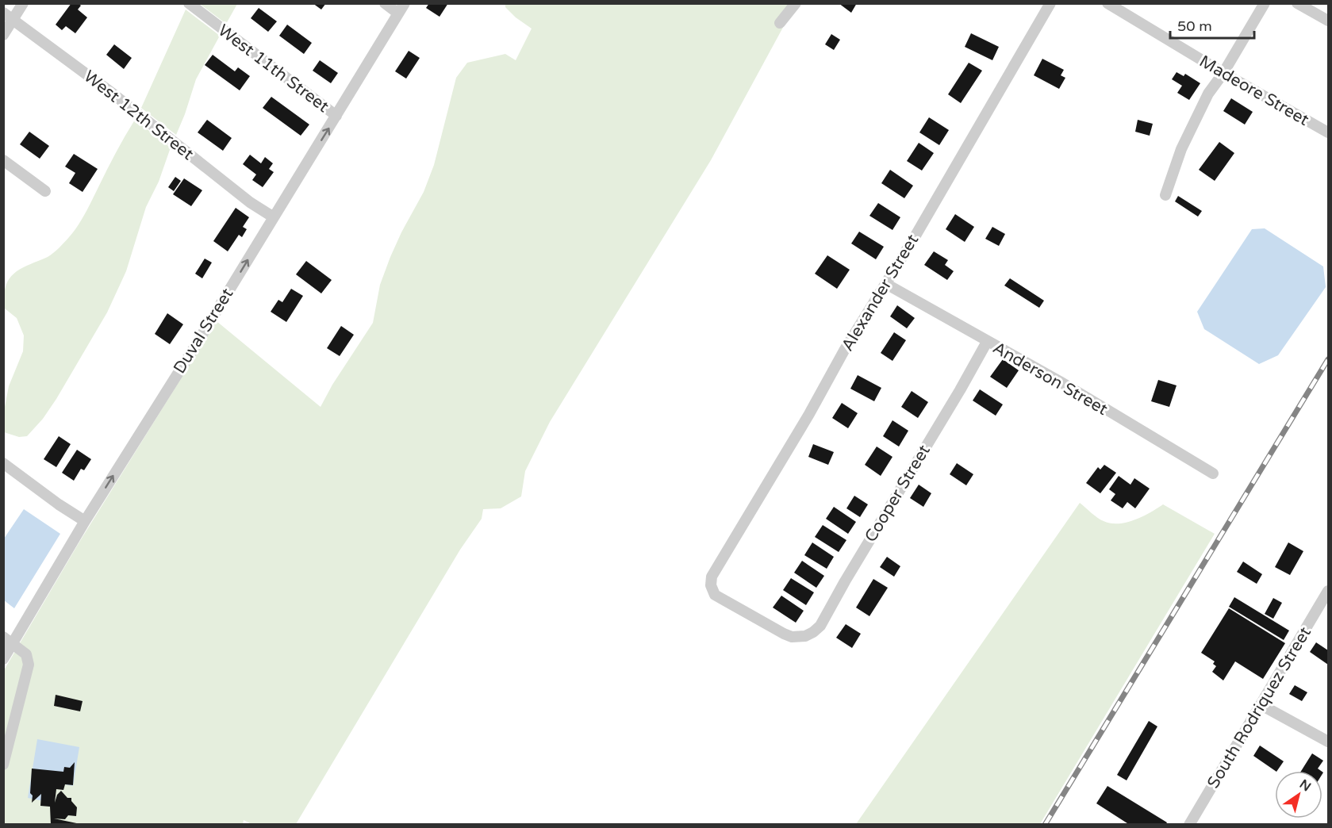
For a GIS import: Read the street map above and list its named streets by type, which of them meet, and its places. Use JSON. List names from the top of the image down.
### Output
{
  "streets": {
    "street": [
      "West 11th Street",
      "Madeore Street",
      "West 12th Street",
      "Alexander Street",
      "Duval Street",
      "Anderson Street",
      "Cooper Street",
      "South Rodriquez Street"
    ]
  },
  "crossings": [
    ["West 11th Street", "Duval Street"],
    ["West 12th Street", "Duval Street"],
    ["Alexander Street", "Anderson Street"],
    ["Alexander Street", "Cooper Street"],
    ["Anderson Street", "Cooper Street"]
  ],
  "one_way": ["Duval Street"],
  "scale_bar": "50 m",
  "north": "top right"
}
